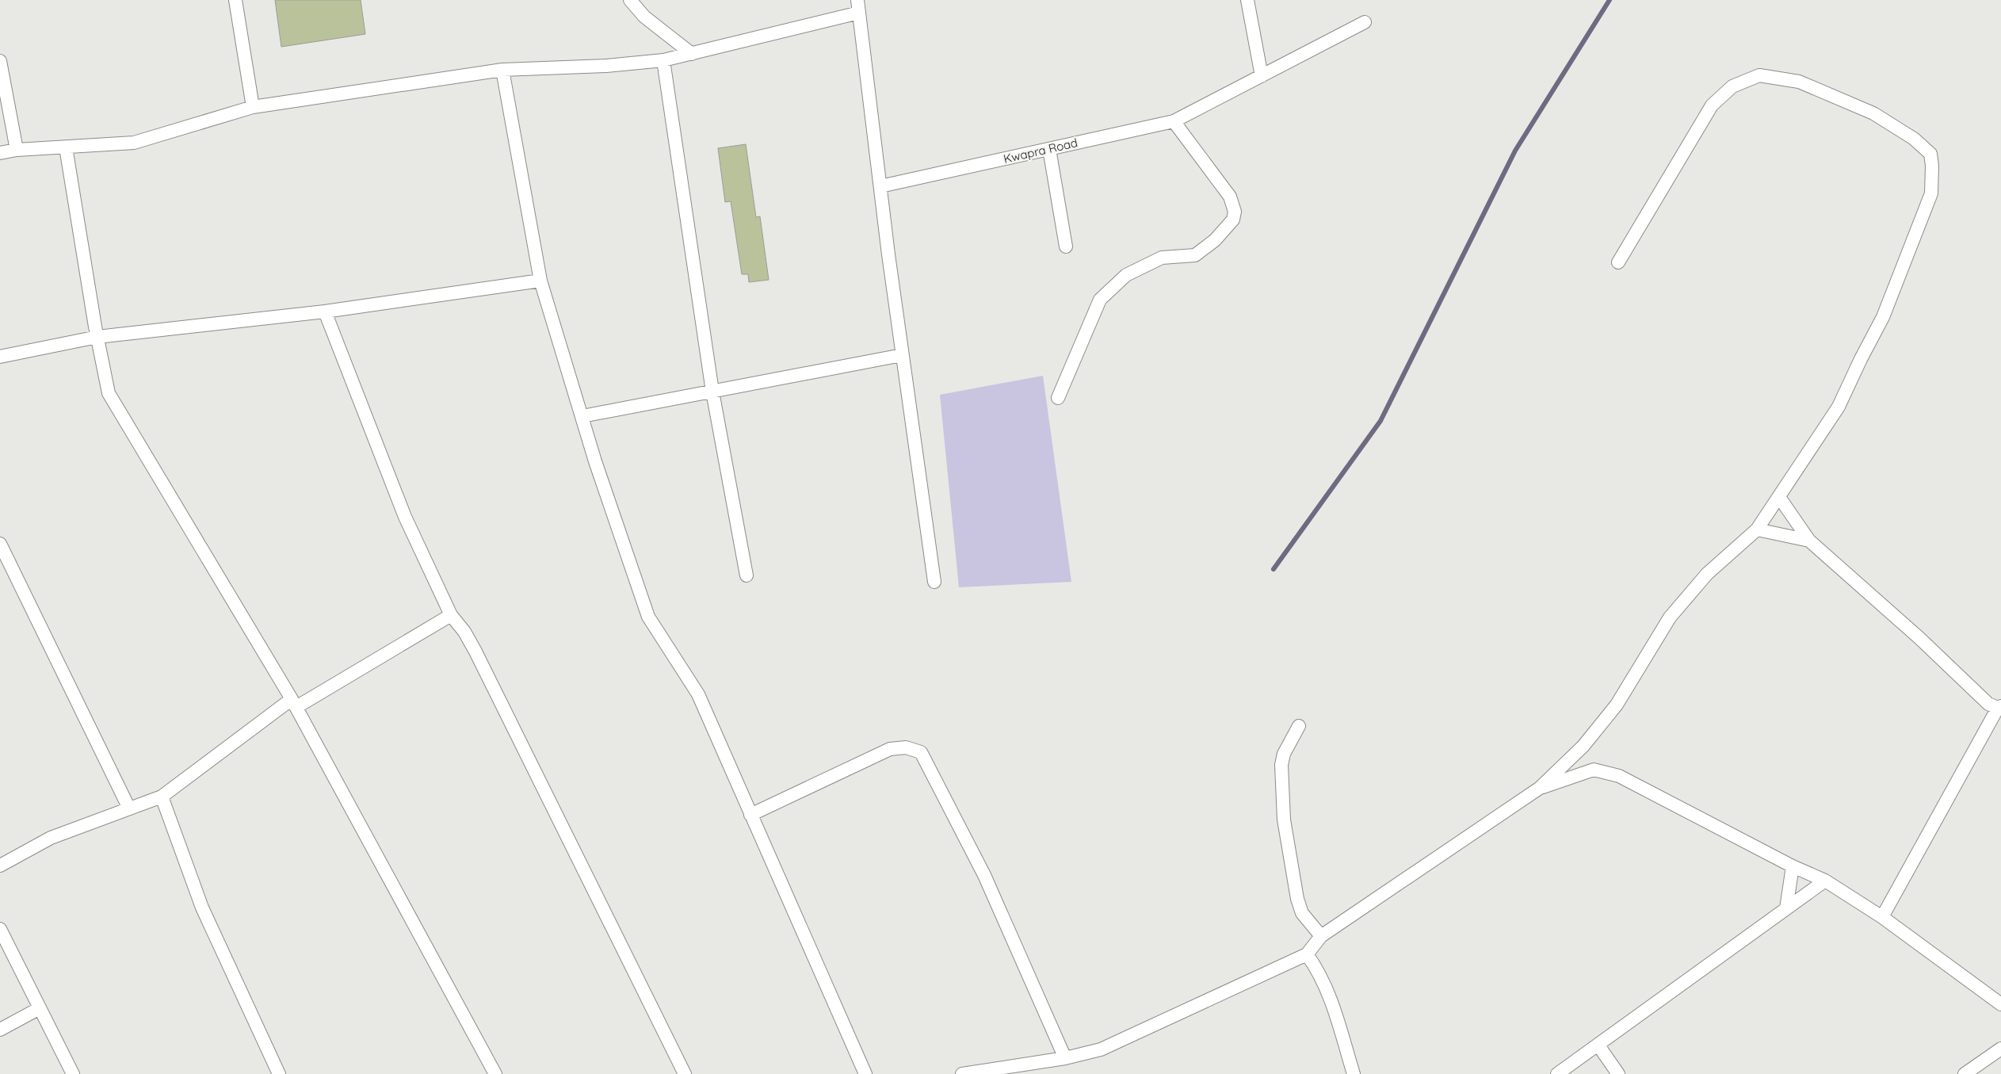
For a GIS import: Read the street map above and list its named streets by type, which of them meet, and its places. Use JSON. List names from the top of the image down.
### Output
{
  "streets": {
    "street": ["Kwapra Road"]
  }
}
